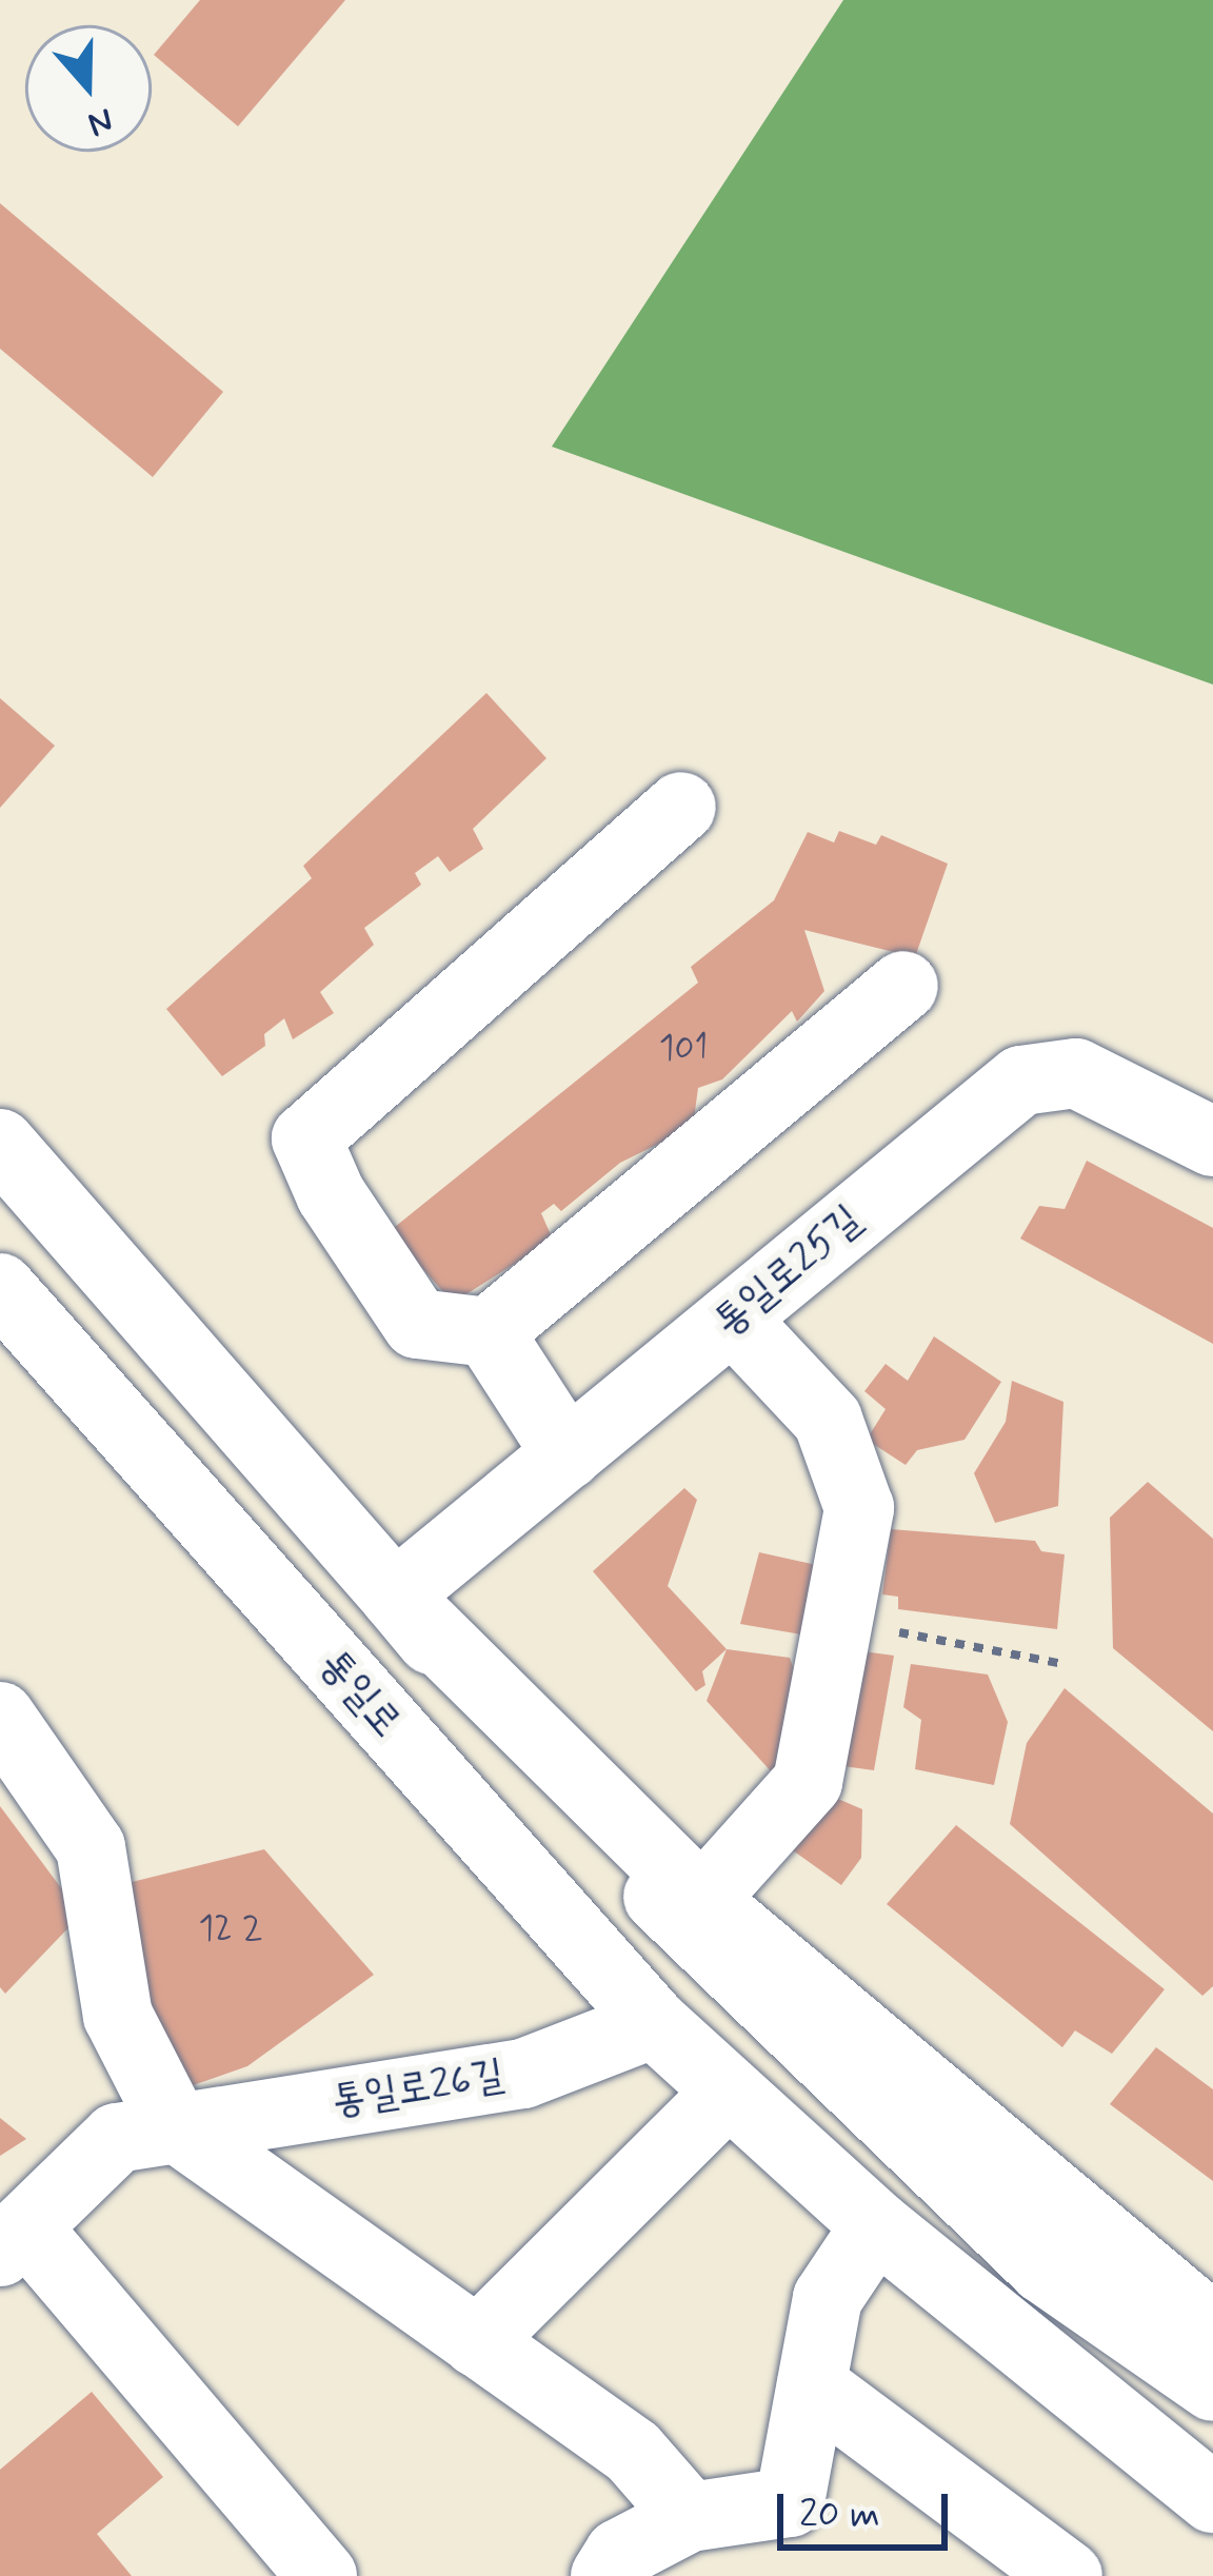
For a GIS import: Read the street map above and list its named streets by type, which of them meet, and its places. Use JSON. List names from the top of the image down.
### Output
{
  "streets": {
    "street": ["통일로25길", "통일로", "통일로26길"]
  },
  "crossings": [
    ["통일로25길", "통일로"],
    ["통일로", "통일로26길"]
  ],
  "house_numbers": ["101", "12 2"],
  "scale_bar": "20 m",
  "north": "bottom"
}
